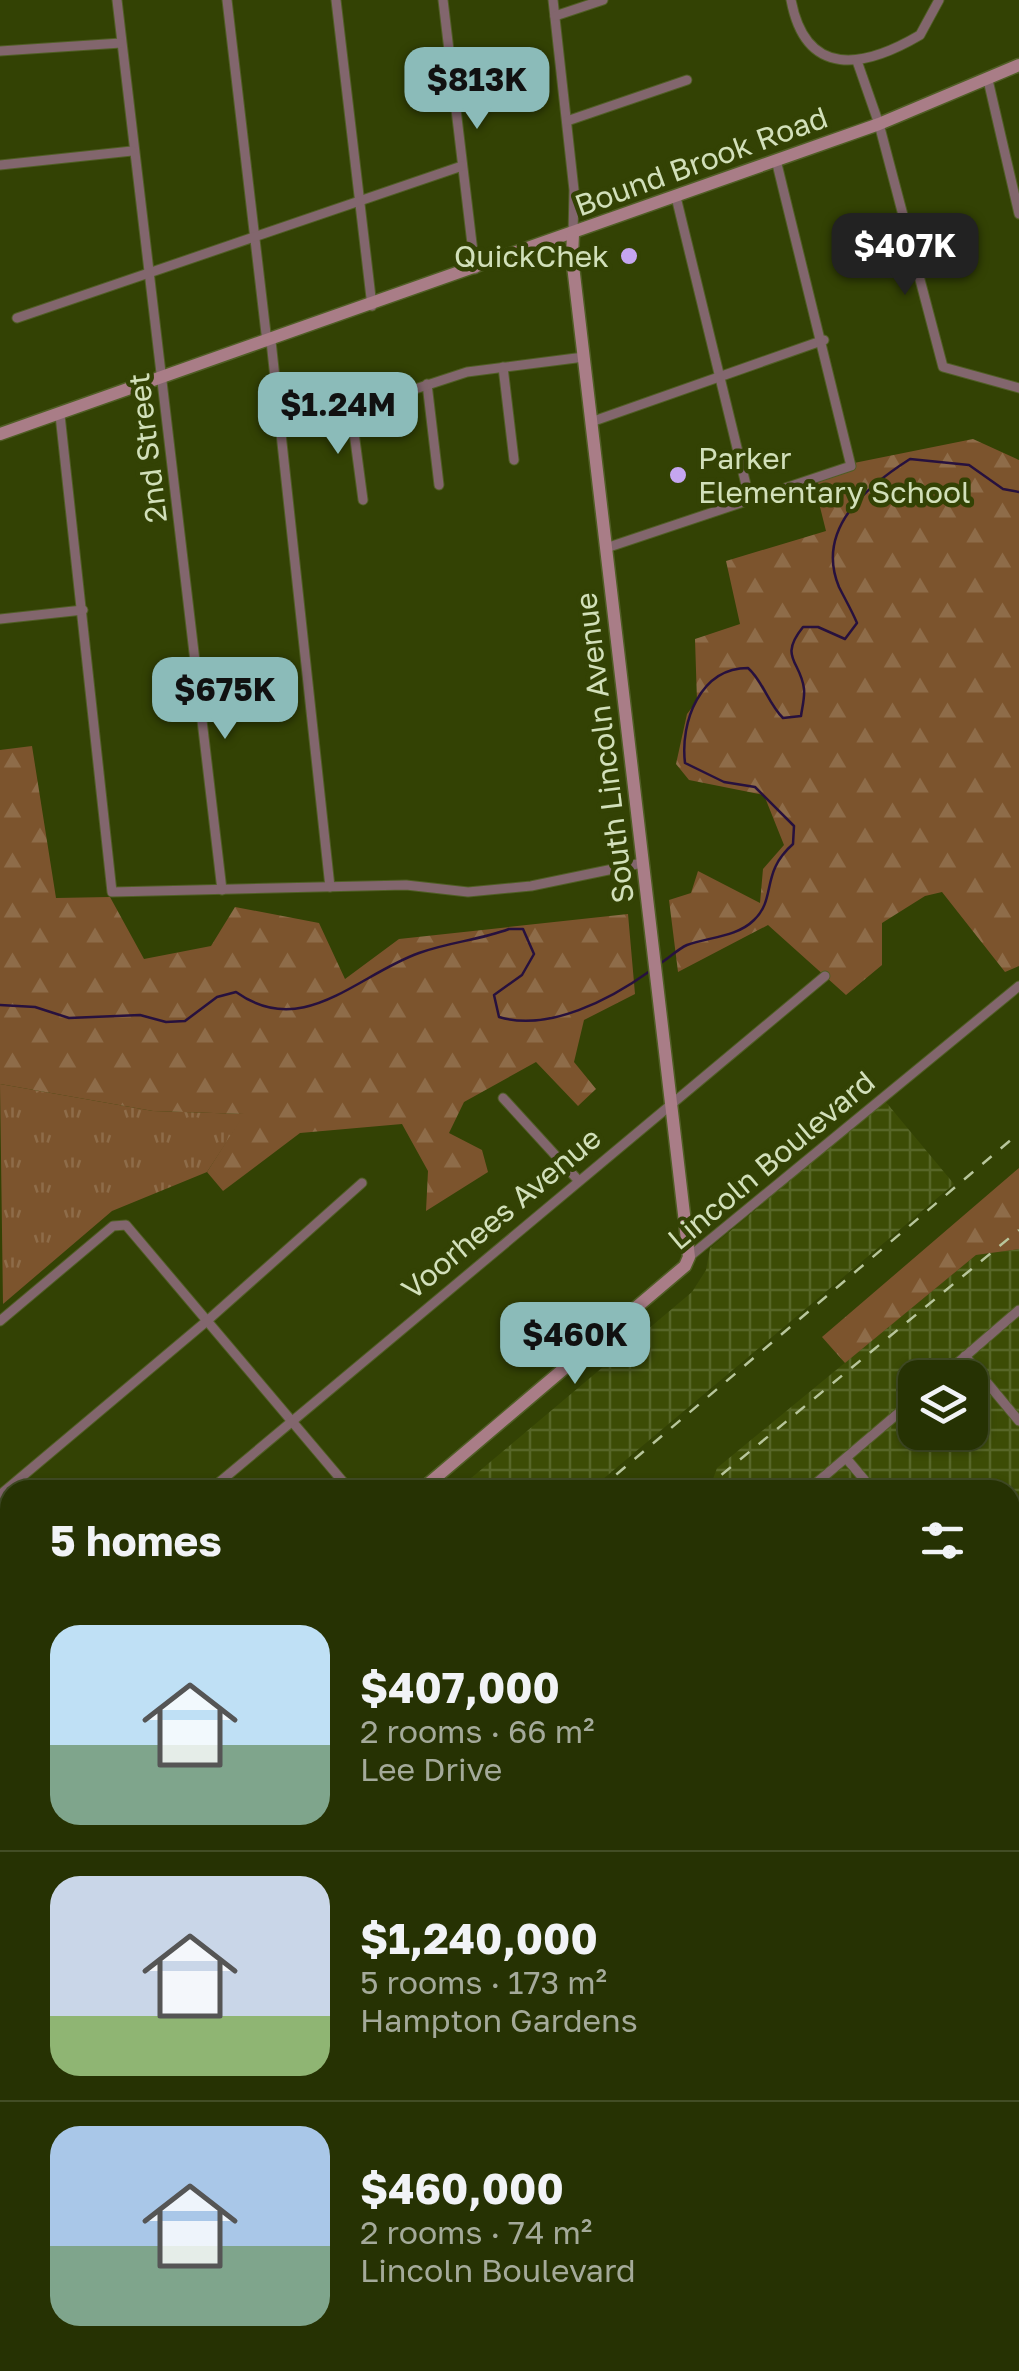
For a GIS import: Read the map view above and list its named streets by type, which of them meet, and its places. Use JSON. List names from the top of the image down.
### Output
{
  "streets": {
    "street": [
      "Bound Brook Road",
      "2nd Street",
      "South Lincoln Avenue",
      "Lincoln Boulevard",
      "Voorhees Avenue"
    ]
  },
  "crossings": [
    ["Bound Brook Road", "2nd Street"],
    ["Bound Brook Road", "South Lincoln Avenue"],
    ["South Lincoln Avenue", "Lincoln Boulevard"],
    ["South Lincoln Avenue", "Voorhees Avenue"]
  ],
  "places": ["QuickChek", "Parker Elementary School"],
  "page": {
    "price": [
      "$813K",
      "$407K",
      "$1.24M",
      "$675K",
      "$460K"
    ],
    "heading": "5 homes",
    "list": [
      {
        "name": "$407,000",
        "note": "2 rooms · 66 m² · Lee Drive"
      },
      {
        "name": "$1,240,000",
        "note": "5 rooms · 173 m² · Hampton Gardens"
      },
      {
        "name": "$460,000",
        "note": "2 rooms · 74 m² · Lincoln Boulevard"
      }
    ]
  }
}
